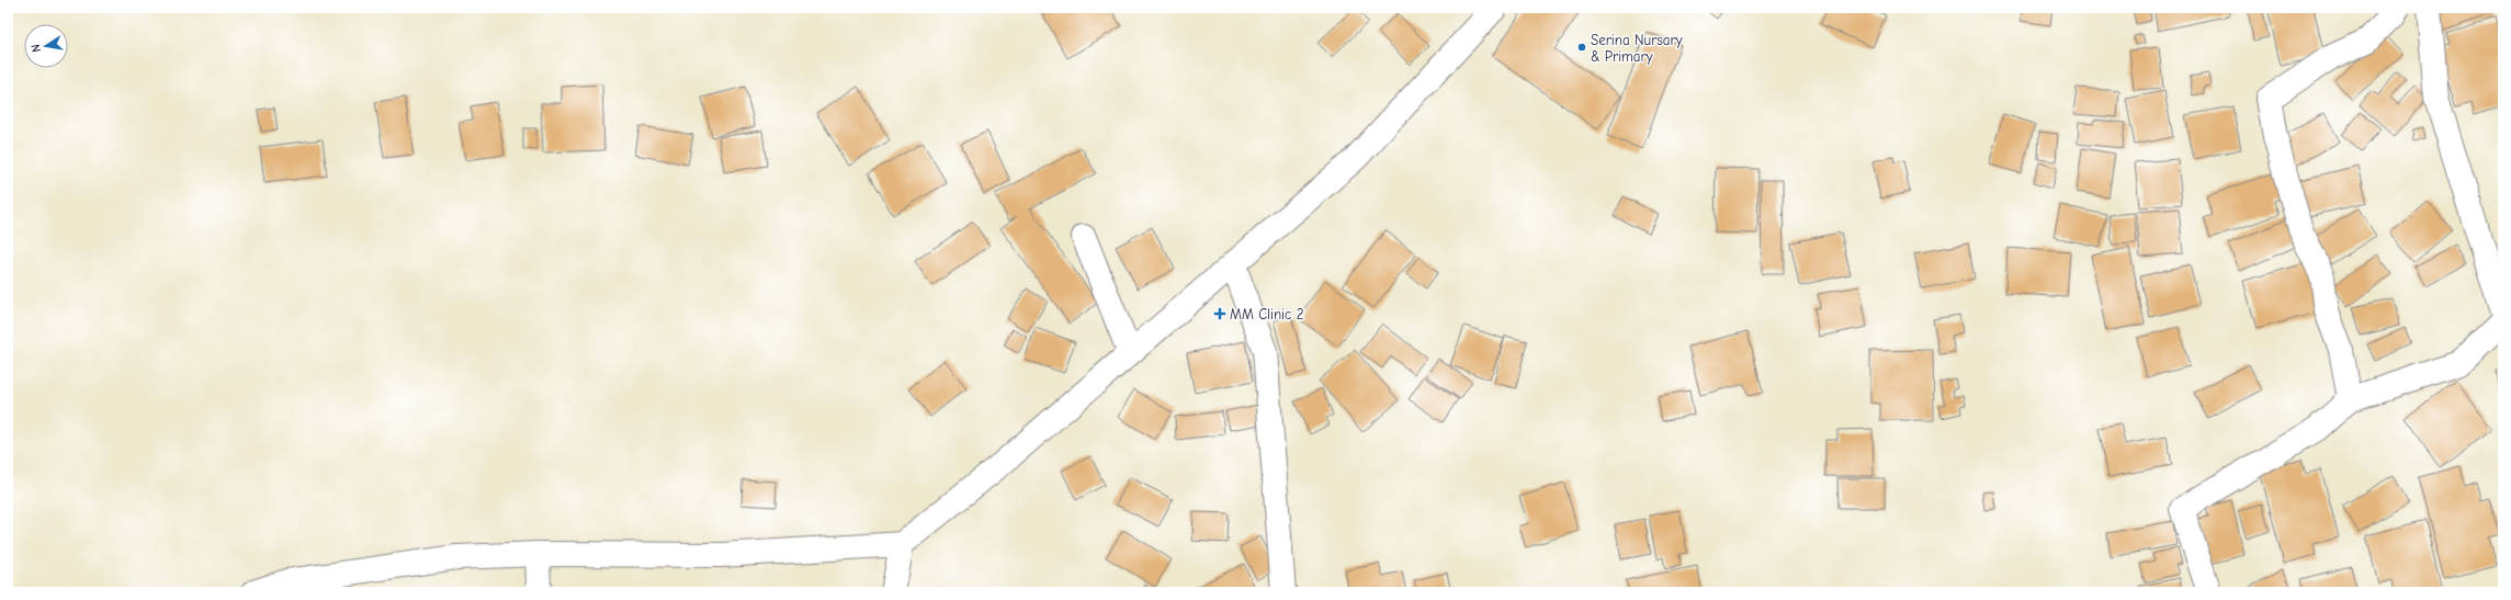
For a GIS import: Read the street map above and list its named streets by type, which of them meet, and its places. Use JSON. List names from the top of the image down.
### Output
{
  "places": {
    "other": ["Serina Nursary & Primary"],
    "health": ["MM Clinic 2"]
  },
  "north": "left"
}
